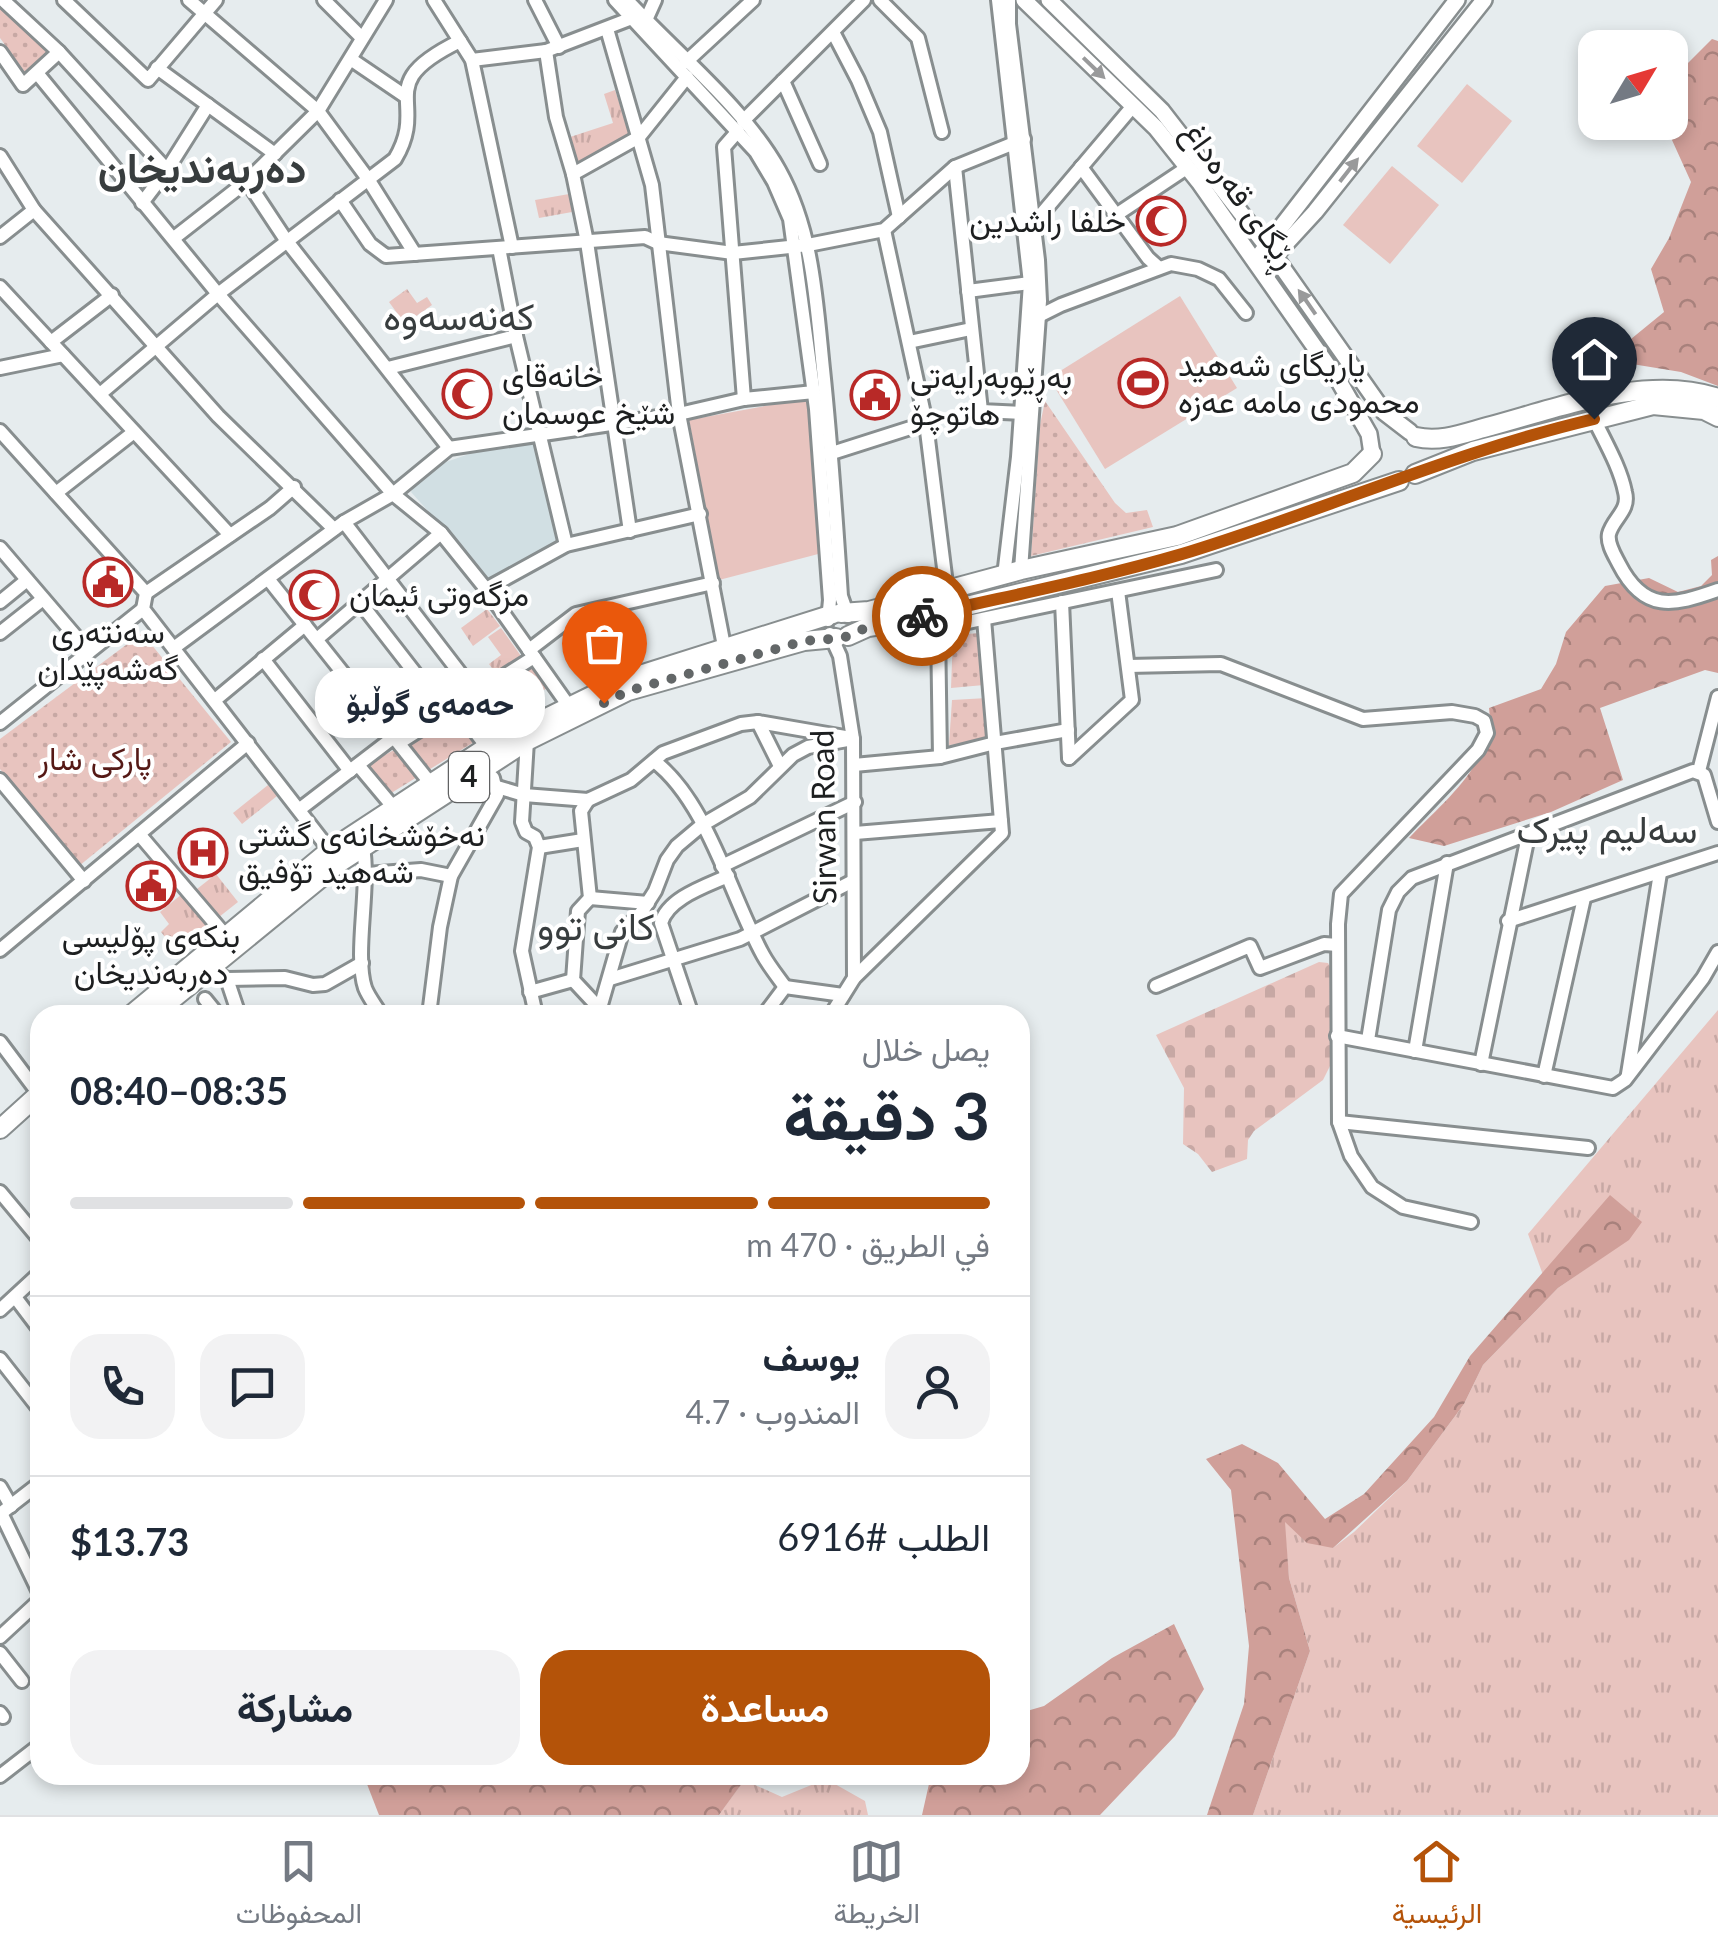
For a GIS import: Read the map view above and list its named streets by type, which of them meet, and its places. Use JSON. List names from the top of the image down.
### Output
{
  "streets": {
    "highway": ["4"],
    "main road": ["ڕێگای قەرەداغ"],
    "street": ["Sirwan Road"]
  },
  "crossings": [
    ["ڕێگای قەرەداغ", "4"],
    ["4", "Sirwan Road"]
  ],
  "districts": [
    "دەربەندیخان",
    "کەنەسەوە",
    "سەلیم پیرک",
    "کانی توو"
  ],
  "parks": ["پاركى شار"],
  "places": {
    "mosque": ["خلفا راشدين", "خانەقای شێخ عوسمان", "مزگەوتی ئیمان"],
    "sports": ["یاریگاى شه‌هید محمودى مامه‌ عه‌زه"],
    "public building": ["بەڕێوبەرایەتی هاتوچۆ", "سەنتەری گەشەپێدان", "بنکەی پۆلیسی دەربەندیخان"],
    "other": ["حەمەی گوڵبۆ"],
    "hospital": ["نەخۆشخانەی گشتی شەهید تۆفیق"]
  },
  "north": "top right",
  "page": {
    "bubble": "حەمەی گوڵبۆ",
    "heading": ["3 دقيقة", "يصل خلال", "08:35–08:40"],
    "panel": [
      "يوسف",
      "المندوب · 4.7",
      "الطلب #6916",
      "$13.73"
    ],
    "bar": "في الطريق · 470 m",
    "buttons": ["مساعدة", "مشاركة"],
    "tabs": ["الرئيسية", "الخريطة", "المحفوظات"]
  }
}
